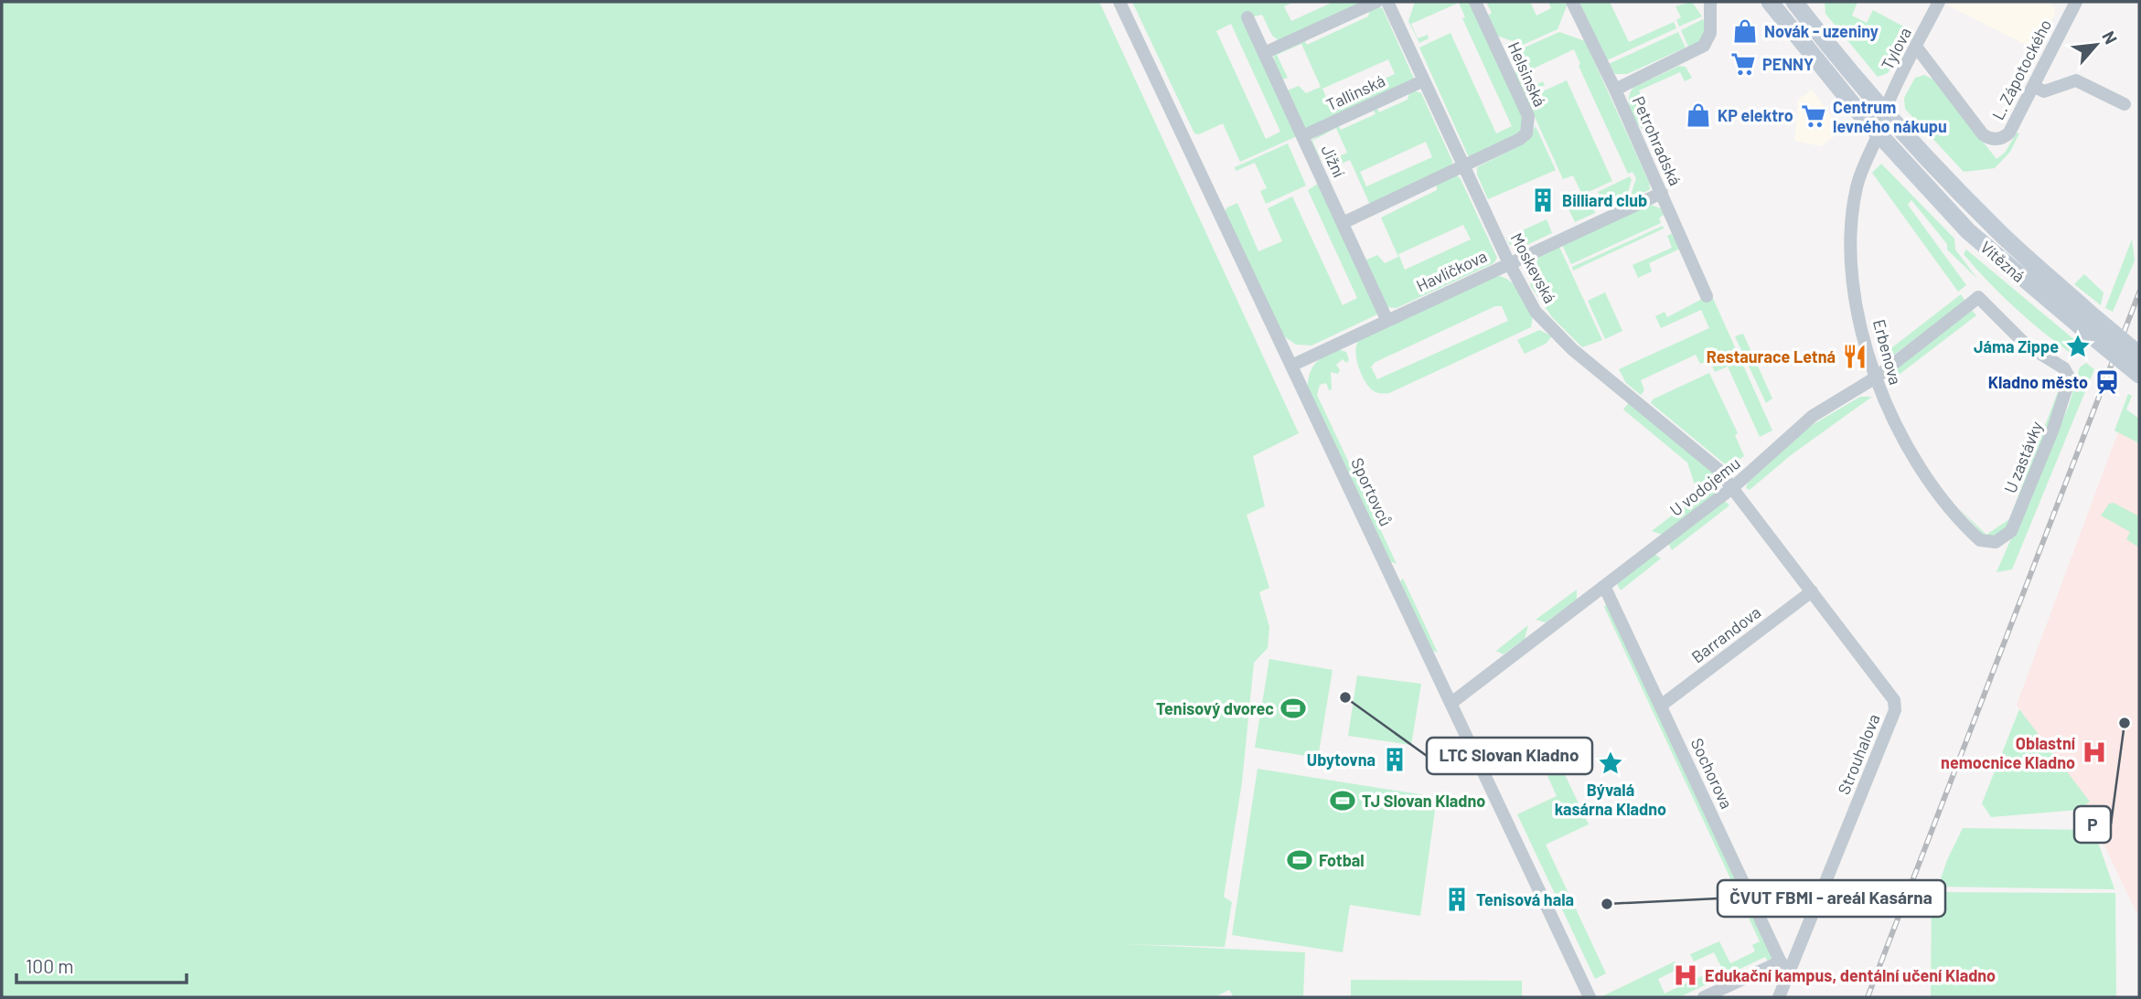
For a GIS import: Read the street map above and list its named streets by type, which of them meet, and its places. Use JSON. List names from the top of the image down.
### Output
{
  "streets": {
    "main road": ["Vítězná"],
    "street": [
      "Tylova",
      "L. Zápotockého",
      "Helsinská",
      "Tallinská",
      "Petrohradská",
      "Jižní",
      "Moskevská",
      "Havlíčkova",
      "Erbenova",
      "U zastávky",
      "U vodojemu",
      "Sportovců",
      "Barrandova",
      "Strouhalova",
      "Sochorova"
    ]
  },
  "crossings": [
    ["Tylova", "L. Zápotockého"],
    ["Tylova", "Vítězná"],
    ["Helsinská", "Moskevská"],
    ["Tallinská", "Jižní"],
    ["Tallinská", "Moskevská"],
    ["Petrohradská", "Havlíčkova"],
    ["Jižní", "Havlíčkova"],
    ["Vítězná", "Erbenova"],
    ["Moskevská", "Havlíčkova"],
    ["Moskevská", "U vodojemu"],
    ["Moskevská", "Strouhalova"],
    ["Havlíčkova", "Sportovců"],
    ["Erbenova", "U zastávky"],
    ["Erbenova", "U vodojemu"],
    ["U zastávky", "U vodojemu"],
    ["U vodojemu", "Sportovců"],
    ["U vodojemu", "Strouhalova"],
    ["U vodojemu", "Sochorova"],
    ["Barrandova", "Strouhalova"],
    ["Barrandova", "Sochorova"],
    ["Strouhalova", "Sochorova"]
  ],
  "places": {
    "shop": ["Novák - uzeniny", "KP elektro"],
    "supermarket": ["PENNY", "Centrum levného nákupu"],
    "building": ["Billiard club", "Ubytovna", "Tenisová hala"],
    "place": ["Jáma Zippe", "Bývalá kasárna Kladno"],
    "restaurant": ["Restaurace Letná"],
    "station": ["Kladno město"],
    "other": ["LTC Slovan Kladno", "P", "ČVUT FBMI - areál Kasárna"],
    "sports": ["Tenisový dvorec", "TJ Slovan Kladno", "Fotbal"],
    "hospital": ["Oblastní nemocnice Kladno", "Edukační kampus, dentální učení Kladno"]
  },
  "scale_bar": "100 m",
  "north": "top right"
}
